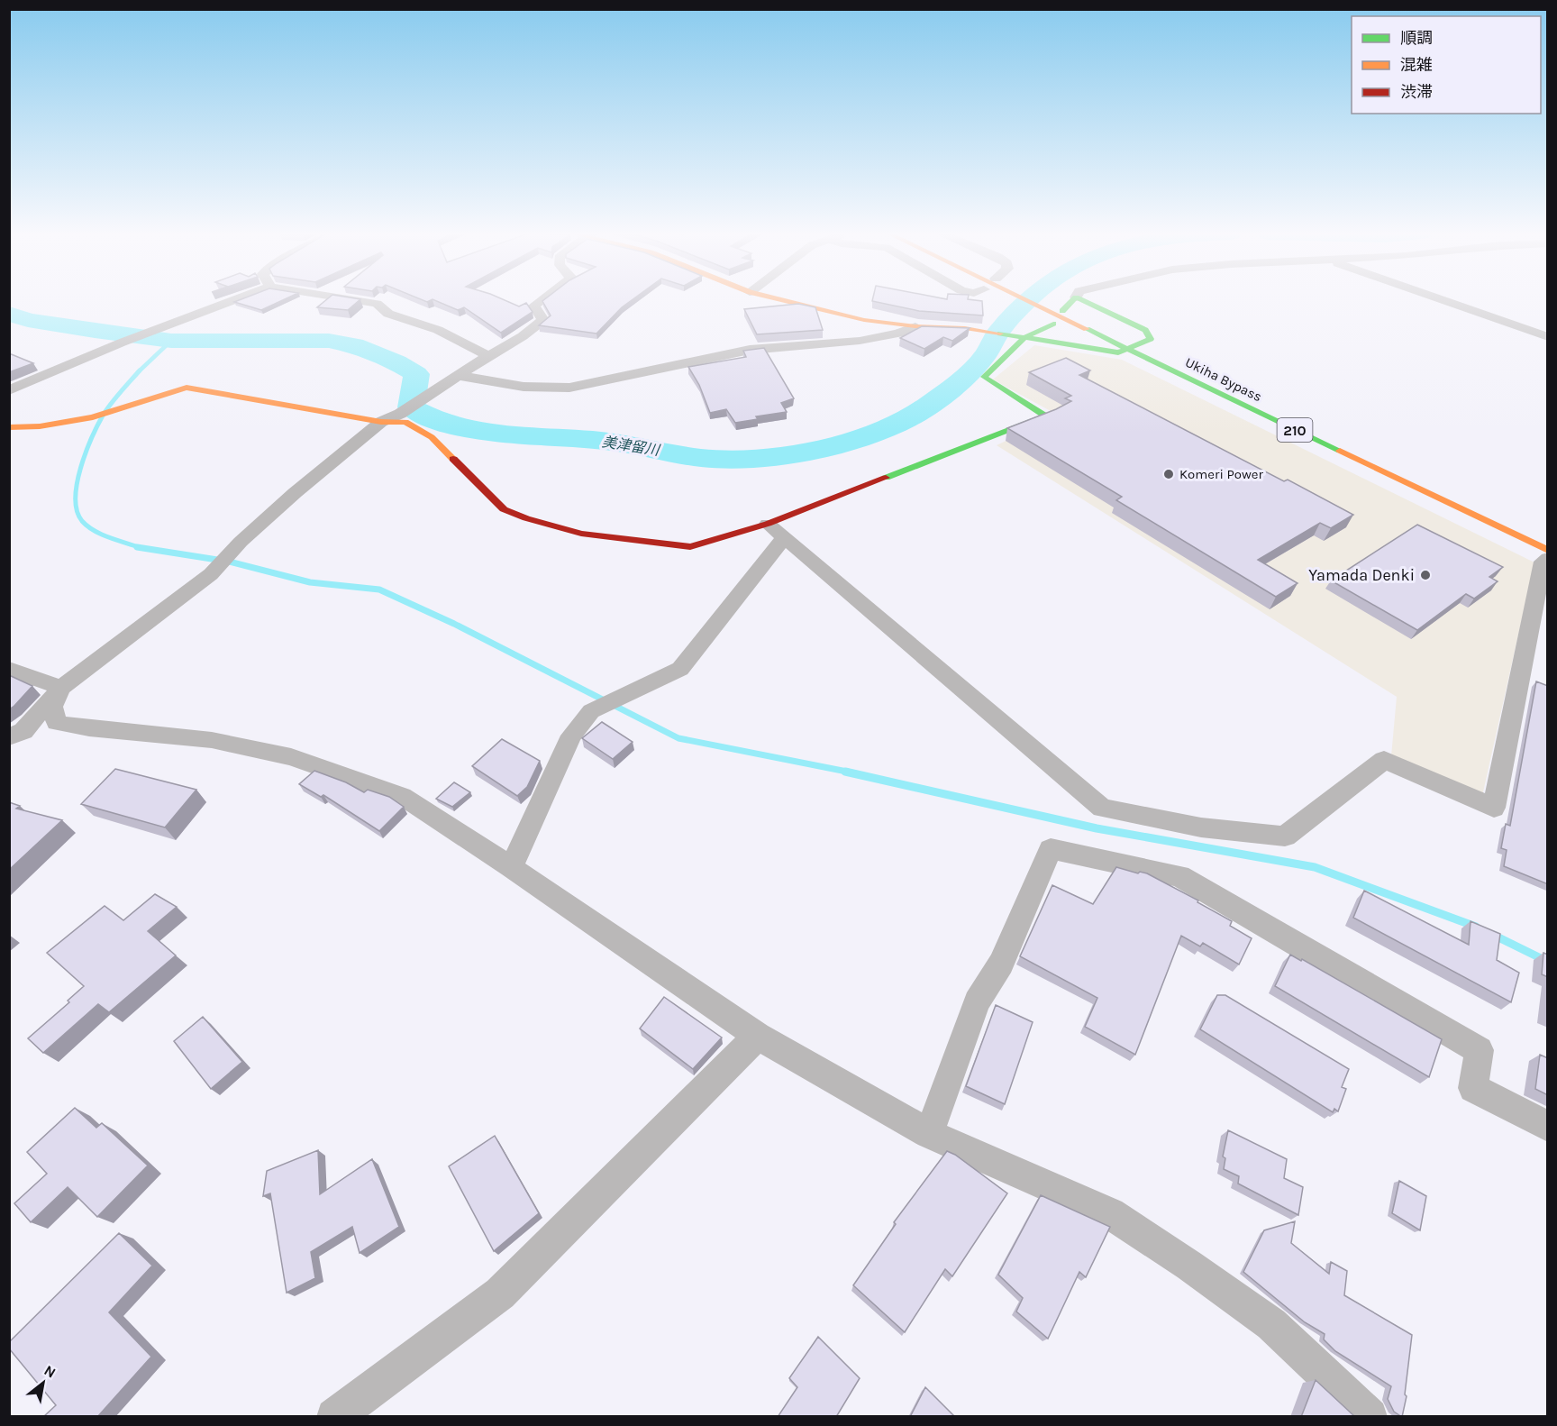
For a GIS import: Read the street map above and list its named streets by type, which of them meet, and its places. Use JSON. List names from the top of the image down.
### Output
{
  "streets": {
    "main road": ["Ukiha Bypass", "210"]
  },
  "water": ["美津留川"],
  "places": ["Komeri Power", "Yamada Denki"],
  "legend": ["順調", "混雑", "渋滞"],
  "north": "top right"
}
